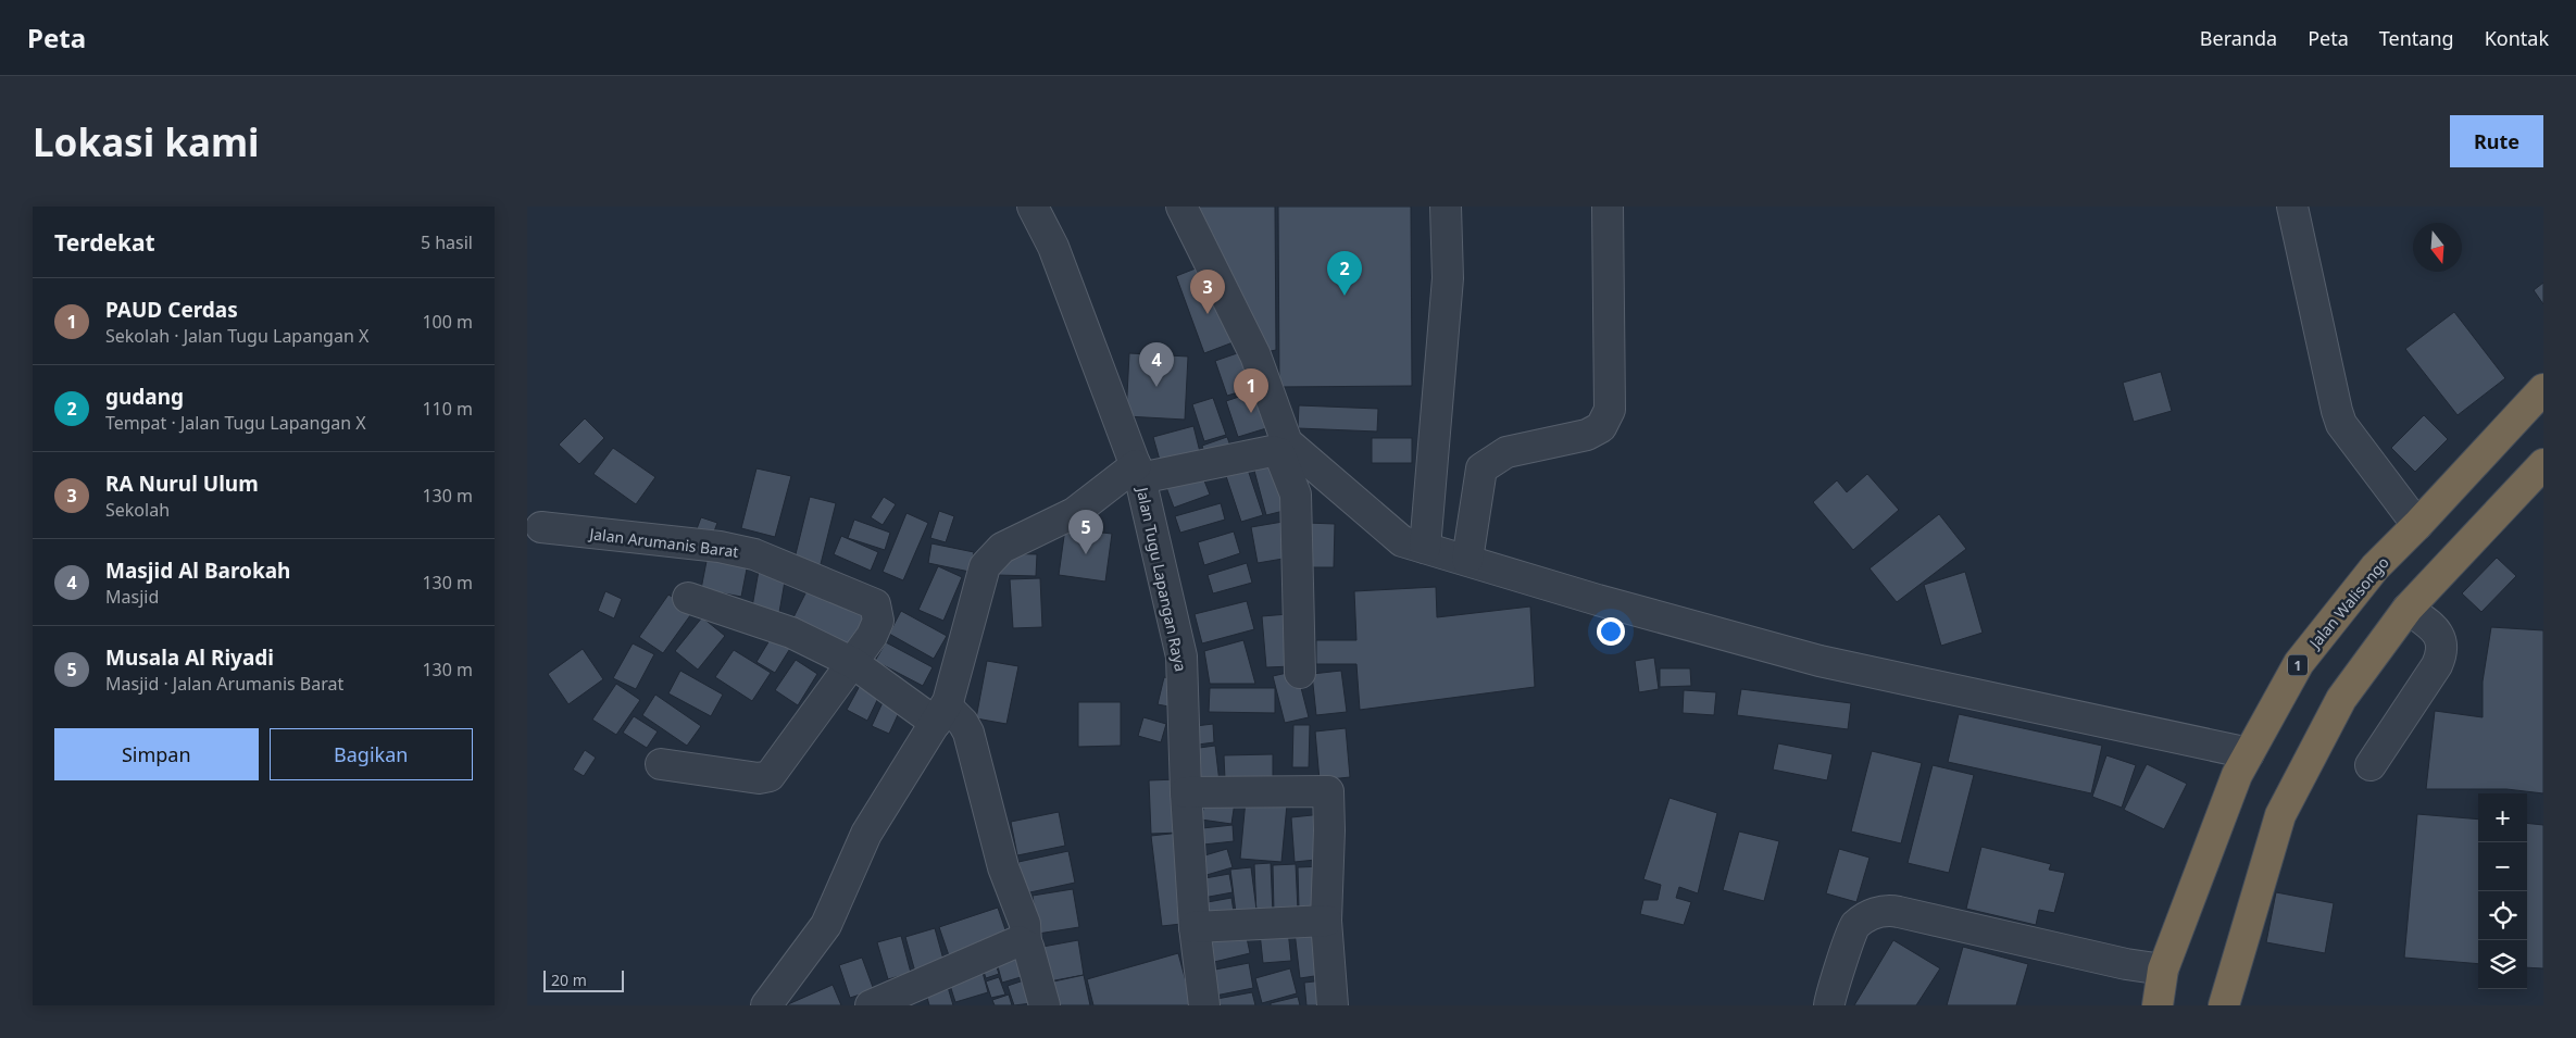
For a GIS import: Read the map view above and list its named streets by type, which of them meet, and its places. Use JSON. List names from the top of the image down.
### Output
{
  "streets": {
    "highway": ["Jalan Walisongo", "1"],
    "street": ["Jalan Arumanis Barat", "Jalan Tugu Lapangan Raya"]
  },
  "scale_bar": "20 m",
  "north": "bottom",
  "page": {
    "header": "Peta",
    "nav": [
      "Beranda",
      "Peta",
      "Tentang",
      "Kontak"
    ],
    "buttons": [
      "Rute",
      ["Simpan", "Bagikan"]
    ],
    "title": "Lokasi kami",
    "heading": ["Terdekat", "5 hasil"],
    "pins": [
      "2",
      "3",
      "4",
      "1",
      "5"
    ],
    "list": [
      {
        "mark": "1",
        "name": "PAUD Cerdas",
        "note": "Sekolah · Jalan Tugu Lapangan X",
        "value": "100 m"
      },
      {
        "mark": "2",
        "name": "gudang",
        "note": "Tempat · Jalan Tugu Lapangan X",
        "value": "110 m"
      },
      {
        "mark": "3",
        "name": "RA Nurul Ulum",
        "note": "Sekolah",
        "value": "130 m"
      },
      {
        "mark": "4",
        "name": "Masjid Al Barokah",
        "note": "Masjid",
        "value": "130 m"
      },
      {
        "mark": "5",
        "name": "Musala Al Riyadi",
        "note": "Masjid · Jalan Arumanis Barat",
        "value": "130 m"
      }
    ],
    "map_buttons": ["+", "−"],
    "scale": "20 m"
  }
}
